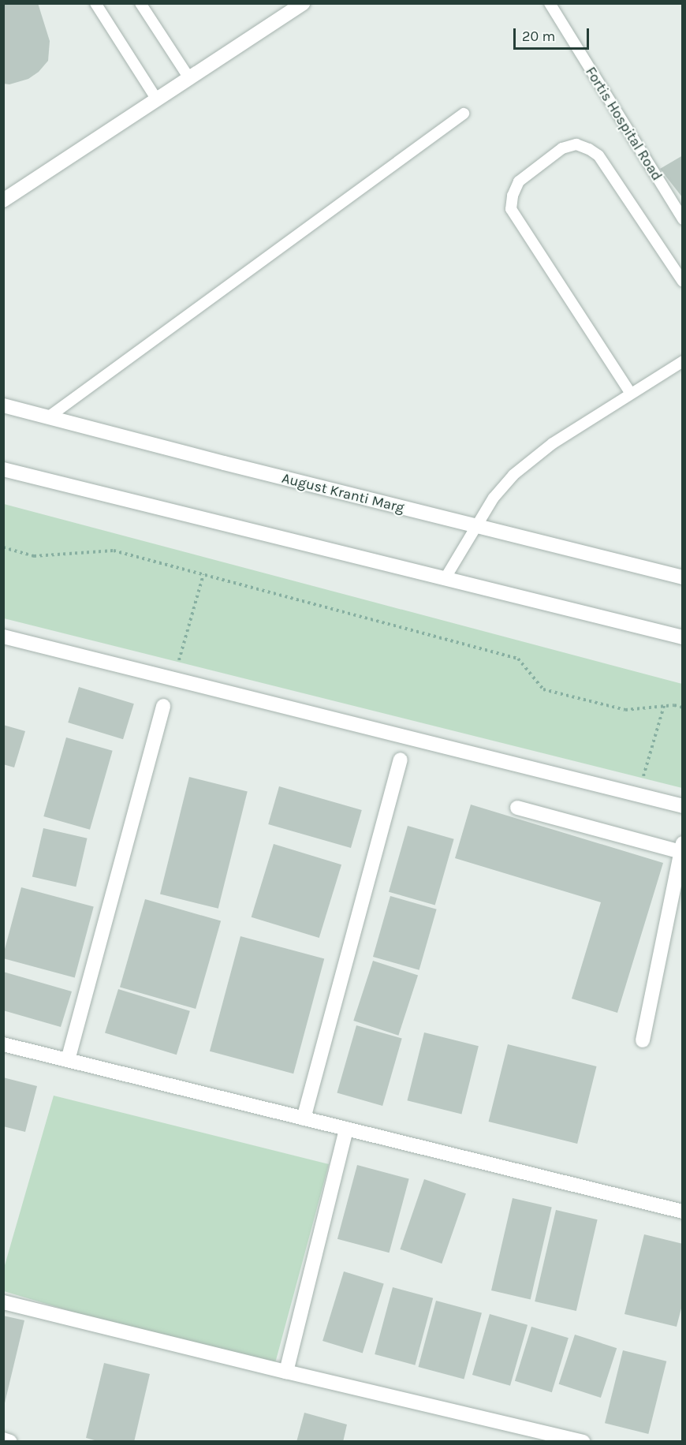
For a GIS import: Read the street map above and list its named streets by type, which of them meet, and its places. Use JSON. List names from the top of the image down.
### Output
{
  "streets": {
    "street": ["August Kranti Marg"],
    "lane": ["Fortis Hospital Road"]
  },
  "scale_bar": "20 m"
}
